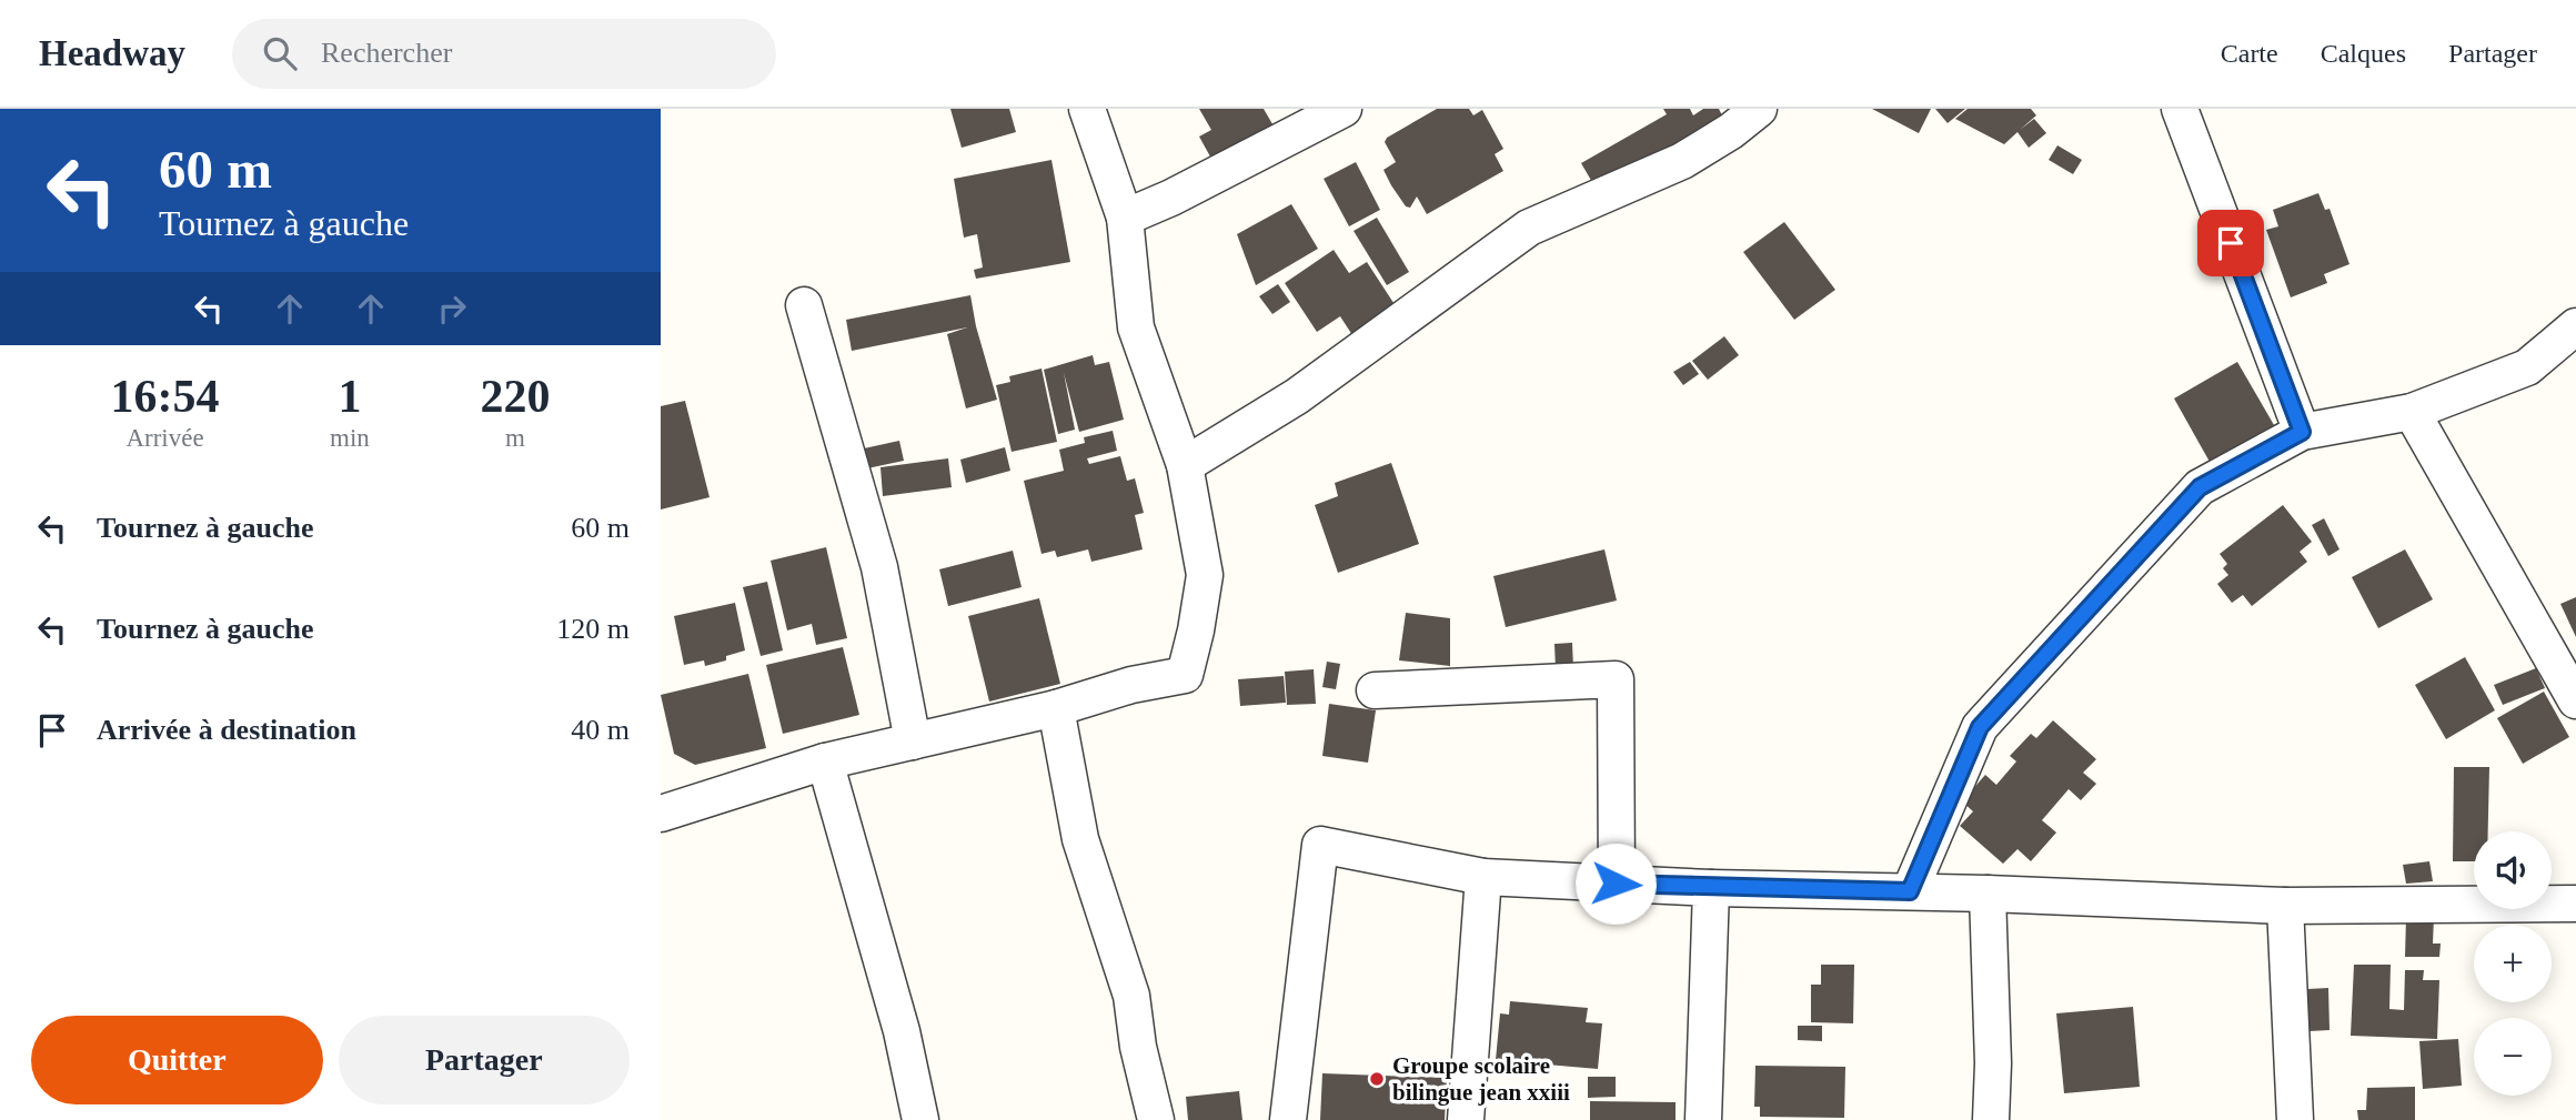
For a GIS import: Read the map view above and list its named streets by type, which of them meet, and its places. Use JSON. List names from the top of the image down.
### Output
{
  "places": ["Groupe scolaire bilingue jean xxiii"],
  "page": {
    "header": "Headway",
    "search": "Rechercher",
    "nav": ["Carte", "Calques", "Partager"],
    "turn": ["60 m", "Tournez à gauche"],
    "eta": [
      "16:54",
      "Arrivée",
      "1",
      "min",
      "220",
      "m"
    ],
    "list": [
      {
        "name": "Tournez à gauche",
        "value": "60 m"
      },
      {
        "name": "Tournez à gauche",
        "value": "120 m"
      },
      {
        "name": "Arrivée à destination",
        "value": "40 m"
      }
    ],
    "map_buttons": ["+", "−"],
    "buttons": ["Quitter", "Partager"]
  }
}
